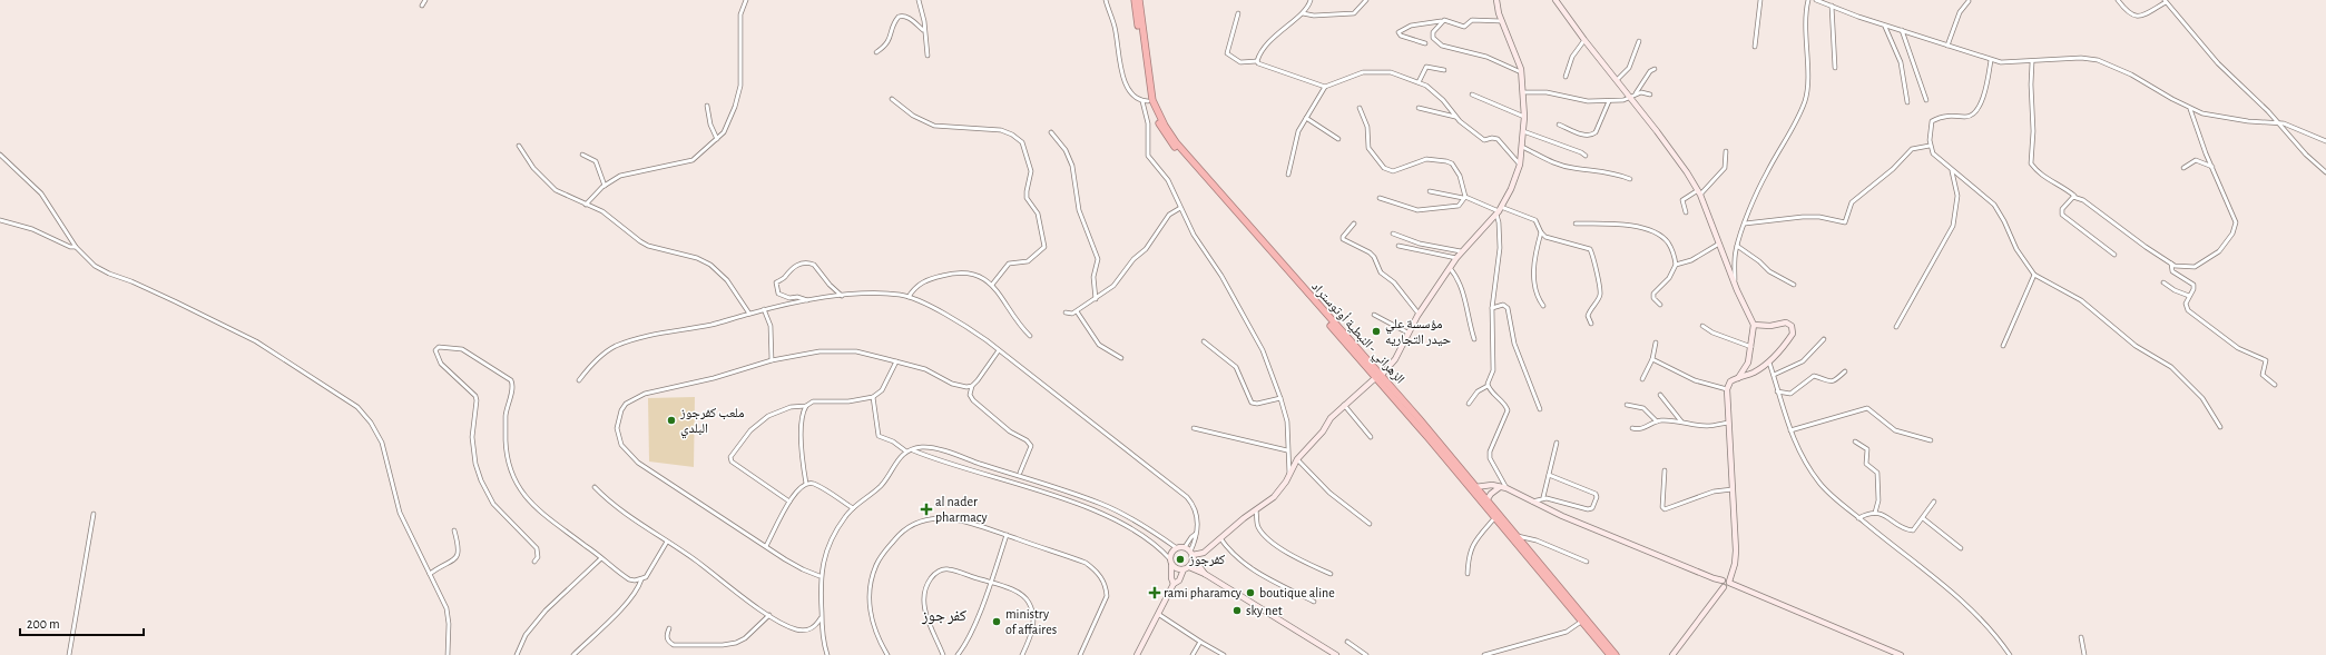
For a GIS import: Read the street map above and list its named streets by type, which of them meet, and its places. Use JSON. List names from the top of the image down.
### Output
{
  "streets": {
    "highway": ["الزهراني - النبطية أوتوستراد"]
  },
  "districts": ["كفر جوز"],
  "places": {
    "other": [
      "مؤسسة علي حيدر التجاريه",
      "ملعب كفرجوز البلدي",
      "كفرجوز",
      "boutique aline",
      "sky net",
      "ministry of affaires"
    ],
    "health": ["al nader pharmacy", "rami pharamcy"]
  },
  "scale_bar": "200 m"
}
